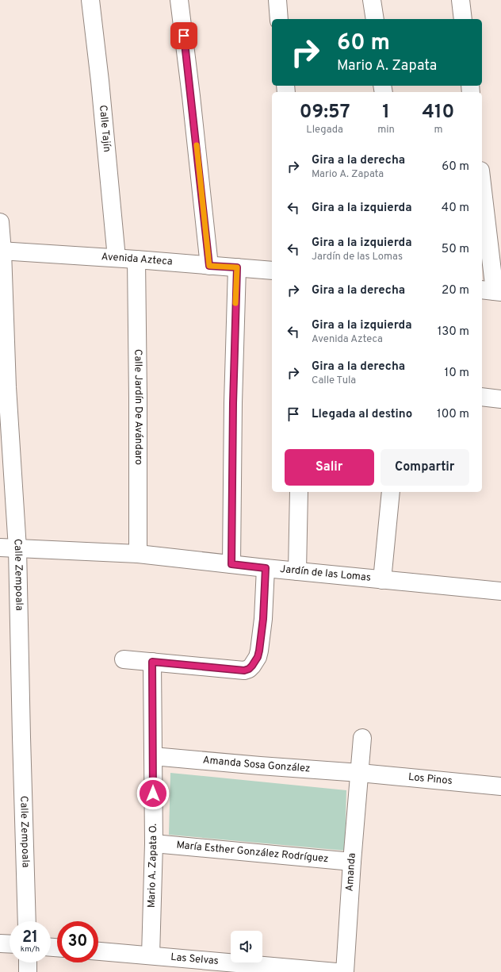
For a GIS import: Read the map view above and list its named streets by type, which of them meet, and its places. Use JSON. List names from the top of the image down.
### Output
{
  "streets": {
    "street": [
      "Calle Tajín",
      "Avenida Azteca",
      "Calle Jardín De Avándaro",
      "Jardín de las Lomas",
      "Calle Zempoala",
      "Amanda Sosa González",
      "Los Pinos",
      "María Esther González Rodríguez",
      "Mario A. Zapata O.",
      "Amanda",
      "Las Selvas"
    ]
  },
  "crossings": [
    ["Calle Tajín", "Avenida Azteca"],
    ["Avenida Azteca", "Calle Jardín De Avándaro"],
    ["Avenida Azteca", "Calle Zempoala"],
    ["Calle Jardín De Avándaro", "Jardín de las Lomas"],
    ["Jardín de las Lomas", "Calle Zempoala"],
    ["Amanda Sosa González", "Los Pinos"],
    ["Amanda Sosa González", "Mario A. Zapata O."],
    ["Amanda Sosa González", "Amanda"],
    ["Los Pinos", "Amanda"],
    ["María Esther González Rodríguez", "Mario A. Zapata O."],
    ["María Esther González Rodríguez", "Amanda"],
    ["Mario A. Zapata O.", "Las Selvas"]
  ],
  "page": {
    "turn": ["60 m", "Mario A. Zapata"],
    "eta": [
      "09:57",
      "Llegada",
      "1",
      "min",
      "410",
      "m"
    ],
    "list": [
      {
        "name": "Gira a la derecha",
        "note": "Mario A. Zapata",
        "value": "60 m"
      },
      {
        "name": "Gira a la izquierda",
        "value": "40 m"
      },
      {
        "name": "Gira a la izquierda",
        "note": "Jardín de las Lomas",
        "value": "50 m"
      },
      {
        "name": "Gira a la derecha",
        "value": "20 m"
      },
      {
        "name": "Gira a la izquierda",
        "note": "Avenida Azteca",
        "value": "130 m"
      },
      {
        "name": "Gira a la derecha",
        "note": "Calle Tula",
        "value": "10 m"
      },
      {
        "name": "Llegada al destino",
        "value": "100 m"
      }
    ],
    "buttons": ["Salir", "Compartir"],
    "speed": "21 km/h",
    "limit": "30"
  }
}
